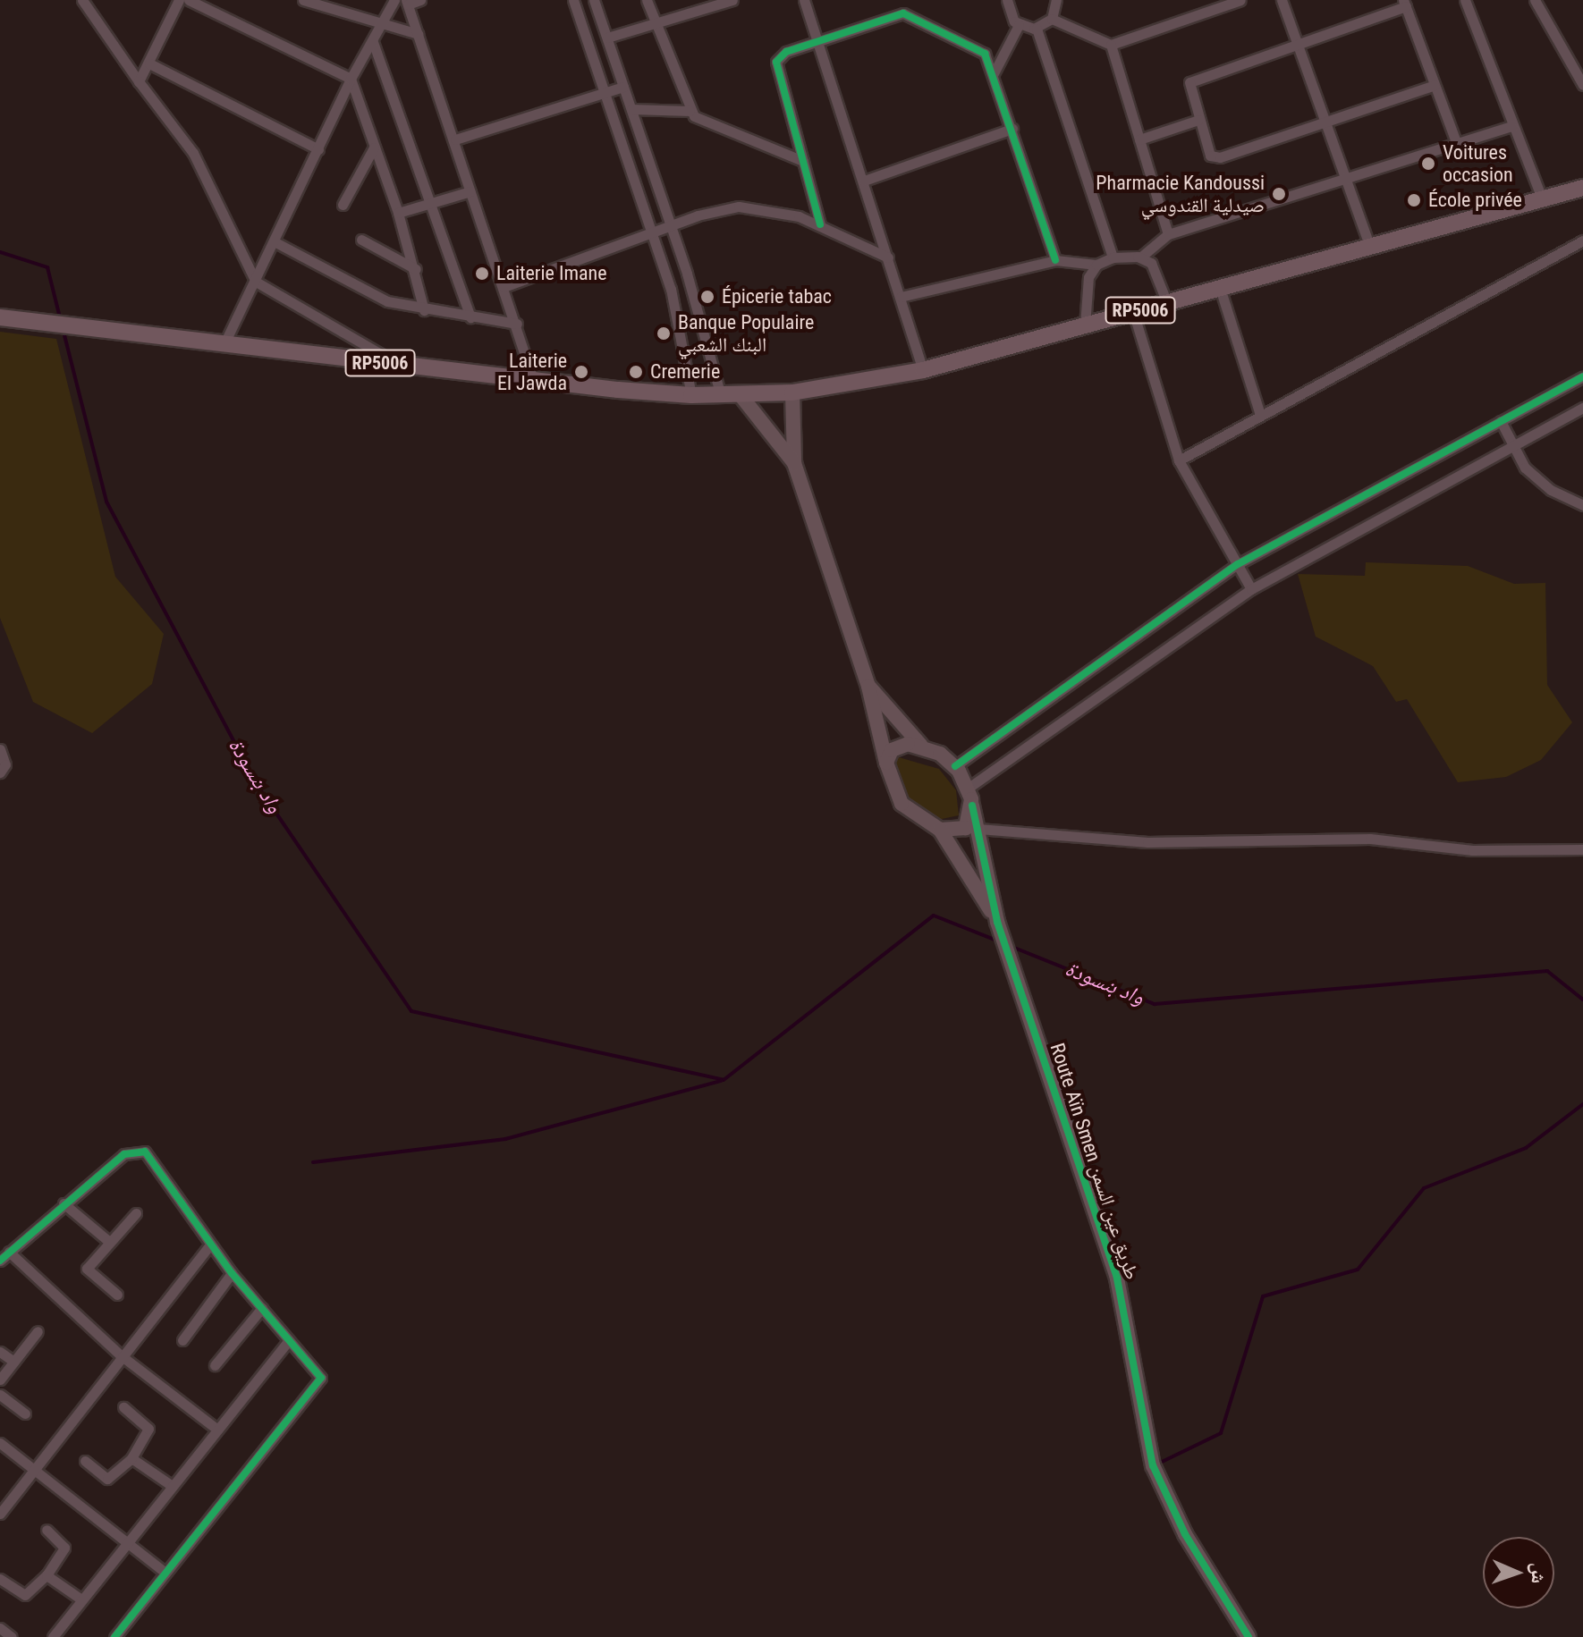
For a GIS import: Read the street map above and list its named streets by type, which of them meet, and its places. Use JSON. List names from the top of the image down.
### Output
{
  "streets": {
    "main road": ["RP5006"],
    "street": ["Route Aïn Smen طريق عين السمن"]
  },
  "water": ["واد بنسودة"],
  "places": [
    "Voitures occasion",
    "Pharmacie Kandoussi صيدلية القندوسي",
    "École privée",
    "Laiterie Imane",
    "Épicerie tabac",
    "Banque Populaire البنك الشعبي",
    "Laiterie El Jawda",
    "Cremerie"
  ],
  "north": "right"
}
